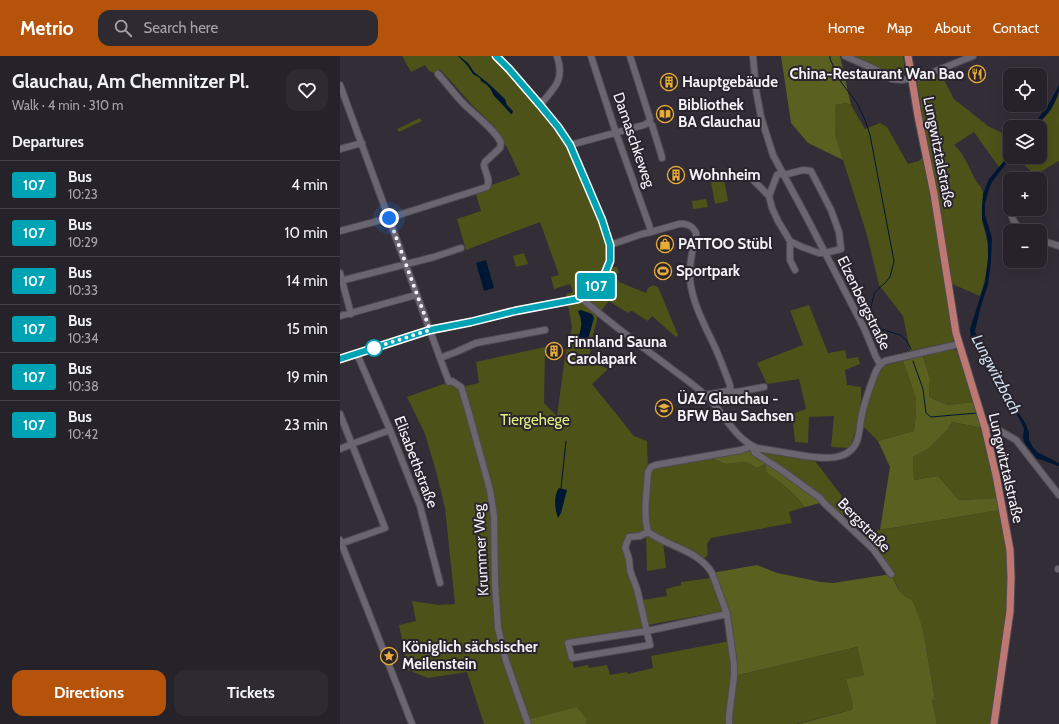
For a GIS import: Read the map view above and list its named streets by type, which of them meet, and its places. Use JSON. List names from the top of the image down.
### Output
{
  "streets": {
    "main road": ["Lungwitztalstraße"],
    "street": [
      "Damaschkeweg",
      "Elzenbergstraße",
      "Elisabethstraße",
      "Bergstraße",
      "Krummer Weg"
    ]
  },
  "water": ["Lungwitzbach"],
  "parks": ["Tiergehege"],
  "places": {
    "restaurant": ["China-Restaurant Wan Bao"],
    "building": ["Hauptgebäude", "Wohnheim", "Finnland Sauna Carolapark"],
    "library": ["Bibliothek BA Glauchau"],
    "shop": ["PATTOO Stübl"],
    "sports": ["Sportpark"],
    "school or university": ["ÜAZ Glauchau - BFW Bau Sachsen"],
    "place": ["Königlich sächsischer Meilenstein"]
  },
  "lines": ["bus line 107"],
  "page": {
    "header": "Metrio",
    "search": "Search here",
    "nav": [
      "Home",
      "Map",
      "About",
      "Contact"
    ],
    "heading": [
      ["Glauchau, Am Chemnitzer Pl.", "Walk · 4 min · 310 m"],
      "Departures"
    ],
    "on_map": "107",
    "map_buttons": ["+", "−"],
    "list": [
      {
        "mark": "107",
        "name": "Bus",
        "note": "10:23",
        "value": "4 min"
      },
      {
        "mark": "107",
        "name": "Bus",
        "note": "10:29",
        "value": "10 min"
      },
      {
        "mark": "107",
        "name": "Bus",
        "note": "10:33",
        "value": "14 min"
      },
      {
        "mark": "107",
        "name": "Bus",
        "note": "10:34",
        "value": "15 min"
      },
      {
        "mark": "107",
        "name": "Bus",
        "note": "10:38",
        "value": "19 min"
      },
      {
        "mark": "107",
        "name": "Bus",
        "note": "10:42",
        "value": "23 min"
      }
    ],
    "buttons": ["Directions", "Tickets"]
  }
}
